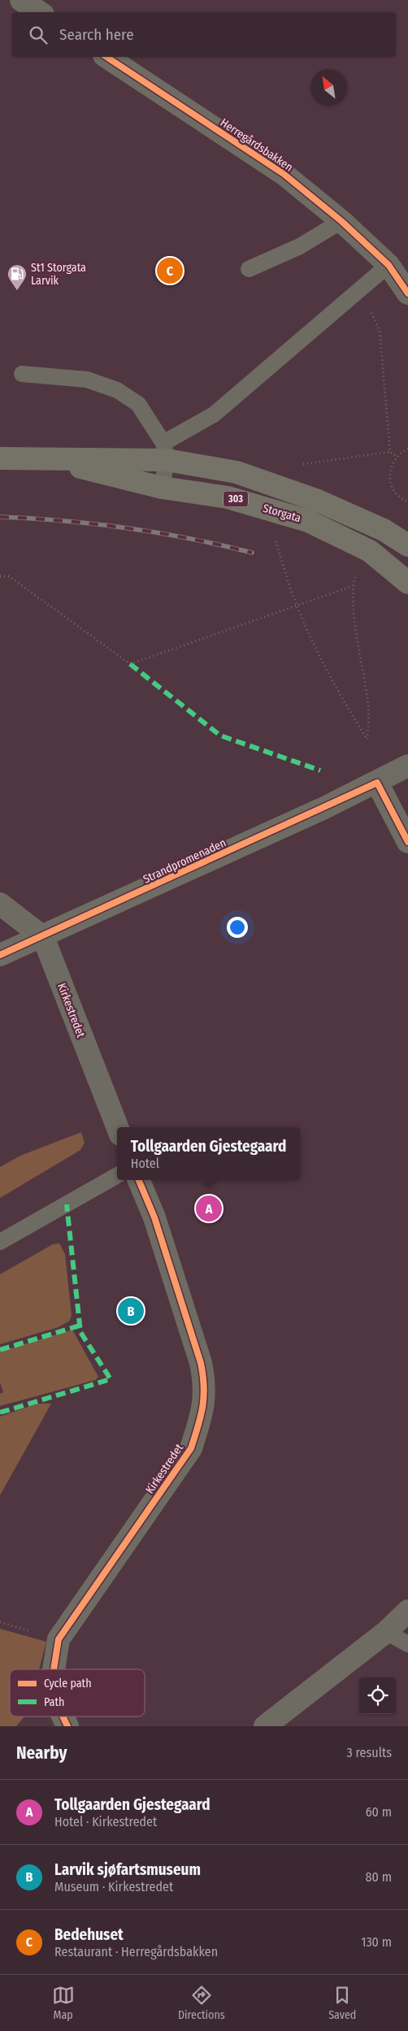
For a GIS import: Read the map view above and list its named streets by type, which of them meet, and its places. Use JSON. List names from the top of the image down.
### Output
{
  "streets": {
    "main road": ["303", "Storgata", "Strandpromenaden"],
    "street": ["Herregårdsbakken", "Kirkestredet"]
  },
  "crossings": [
    ["Strandpromenaden", "Kirkestredet"]
  ],
  "places": {
    "fuel station": ["St1 Storgata Larvik"]
  },
  "legend": ["Cycle path", "Path"],
  "north": "top left",
  "page": {
    "search": "Search here",
    "pins": ["C", "A", "B"],
    "popup": ["Tollgaarden Gjestegaard", "Hotel"],
    "heading": ["Nearby", "3 results"],
    "list": [
      {
        "mark": "A",
        "name": "Tollgaarden Gjestegaard",
        "note": "Hotel · Kirkestredet",
        "value": "60 m"
      },
      {
        "mark": "B",
        "name": "Larvik sjøfartsmuseum",
        "note": "Museum · Kirkestredet",
        "value": "80 m"
      },
      {
        "mark": "C",
        "name": "Bedehuset",
        "note": "Restaurant · Herregårdsbakken",
        "value": "130 m"
      }
    ],
    "nav": ["Map", "Directions", "Saved"]
  }
}
